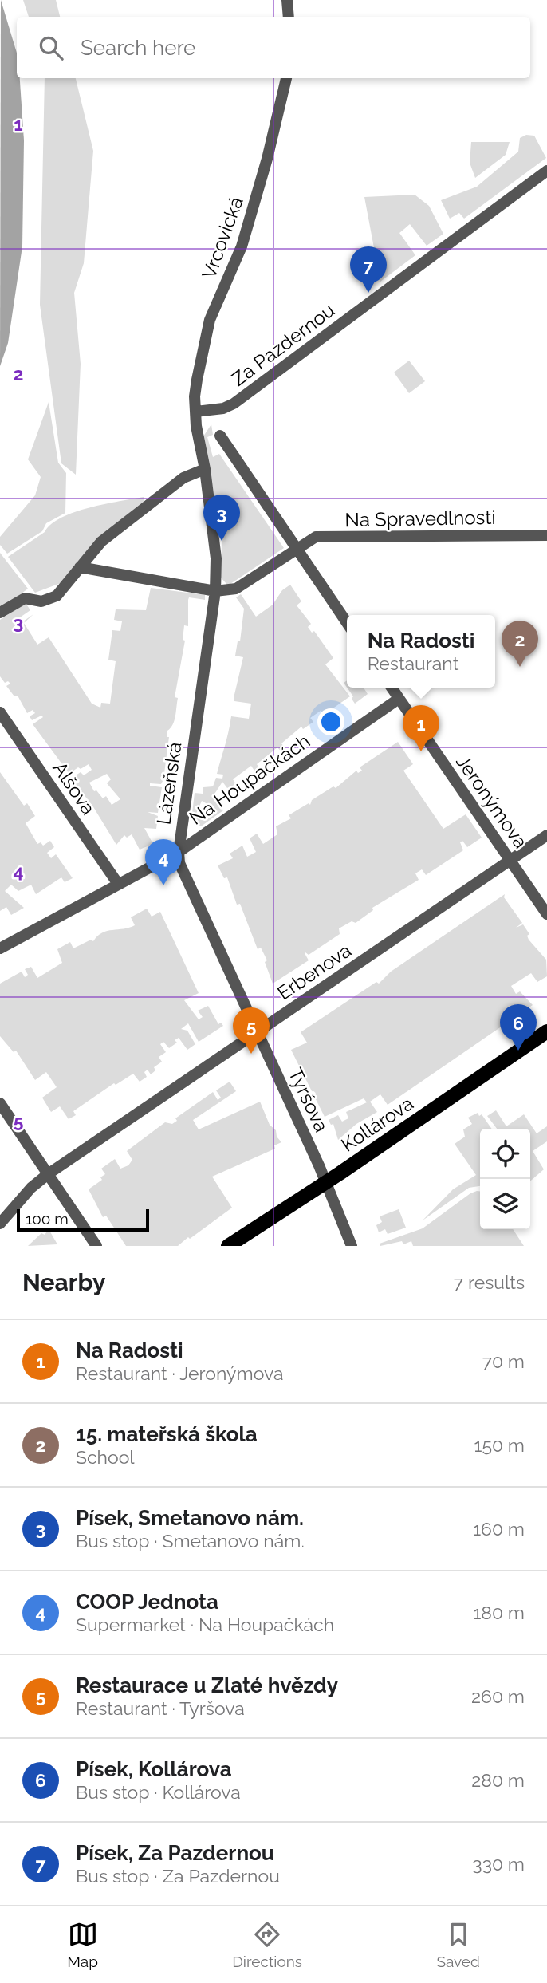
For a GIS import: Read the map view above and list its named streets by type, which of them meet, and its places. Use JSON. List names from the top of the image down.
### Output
{
  "streets": {
    "main road": ["Kollárova"],
    "street": [
      "Vrcovická",
      "Za Pazdernou",
      "Na Spravedlnosti",
      "Na Houpačkách",
      "Lázeňská",
      "Alšova",
      "Jeronýmova",
      "Erbenova",
      "Tyršova"
    ]
  },
  "crossings": [
    ["Vrcovická", "Za Pazdernou"],
    ["Vrcovická", "Lázeňská"],
    ["Na Spravedlnosti", "Lázeňská"],
    ["Na Houpačkách", "Lázeňská"],
    ["Na Houpačkách", "Alšova"],
    ["Na Houpačkách", "Jeronýmova"],
    ["Lázeňská", "Erbenova"],
    ["Lázeňská", "Tyršova"],
    ["Jeronýmova", "Erbenova"],
    ["Erbenova", "Tyršova"],
    ["Tyršova", "Kollárova"]
  ],
  "scale_bar": "100 m",
  "page": {
    "search": "Search here",
    "pins": [
      "7",
      "3",
      "2",
      "1",
      "4",
      "6",
      "5"
    ],
    "popup": ["Na Radosti", "Restaurant"],
    "scale": "100 m",
    "heading": ["Nearby", "7 results"],
    "list": [
      {
        "mark": "1",
        "name": "Na Radosti",
        "note": "Restaurant · Jeronýmova",
        "value": "70 m"
      },
      {
        "mark": "2",
        "name": "15. mateřská škola",
        "note": "School",
        "value": "150 m"
      },
      {
        "mark": "3",
        "name": "Písek, Smetanovo nám.",
        "note": "Bus stop · Smetanovo nám.",
        "value": "160 m"
      },
      {
        "mark": "4",
        "name": "COOP Jednota",
        "note": "Supermarket · Na Houpačkách",
        "value": "180 m"
      },
      {
        "mark": "5",
        "name": "Restaurace u Zlaté hvězdy",
        "note": "Restaurant · Tyršova",
        "value": "260 m"
      },
      {
        "mark": "6",
        "name": "Písek, Kollárova",
        "note": "Bus stop · Kollárova",
        "value": "280 m"
      },
      {
        "mark": "7",
        "name": "Písek, Za Pazdernou",
        "note": "Bus stop · Za Pazdernou",
        "value": "330 m"
      }
    ],
    "nav": ["Map", "Directions", "Saved"]
  },
  "grid": {
    "rows": [
      "1",
      "2",
      "3",
      "4",
      "5"
    ]
  }
}
